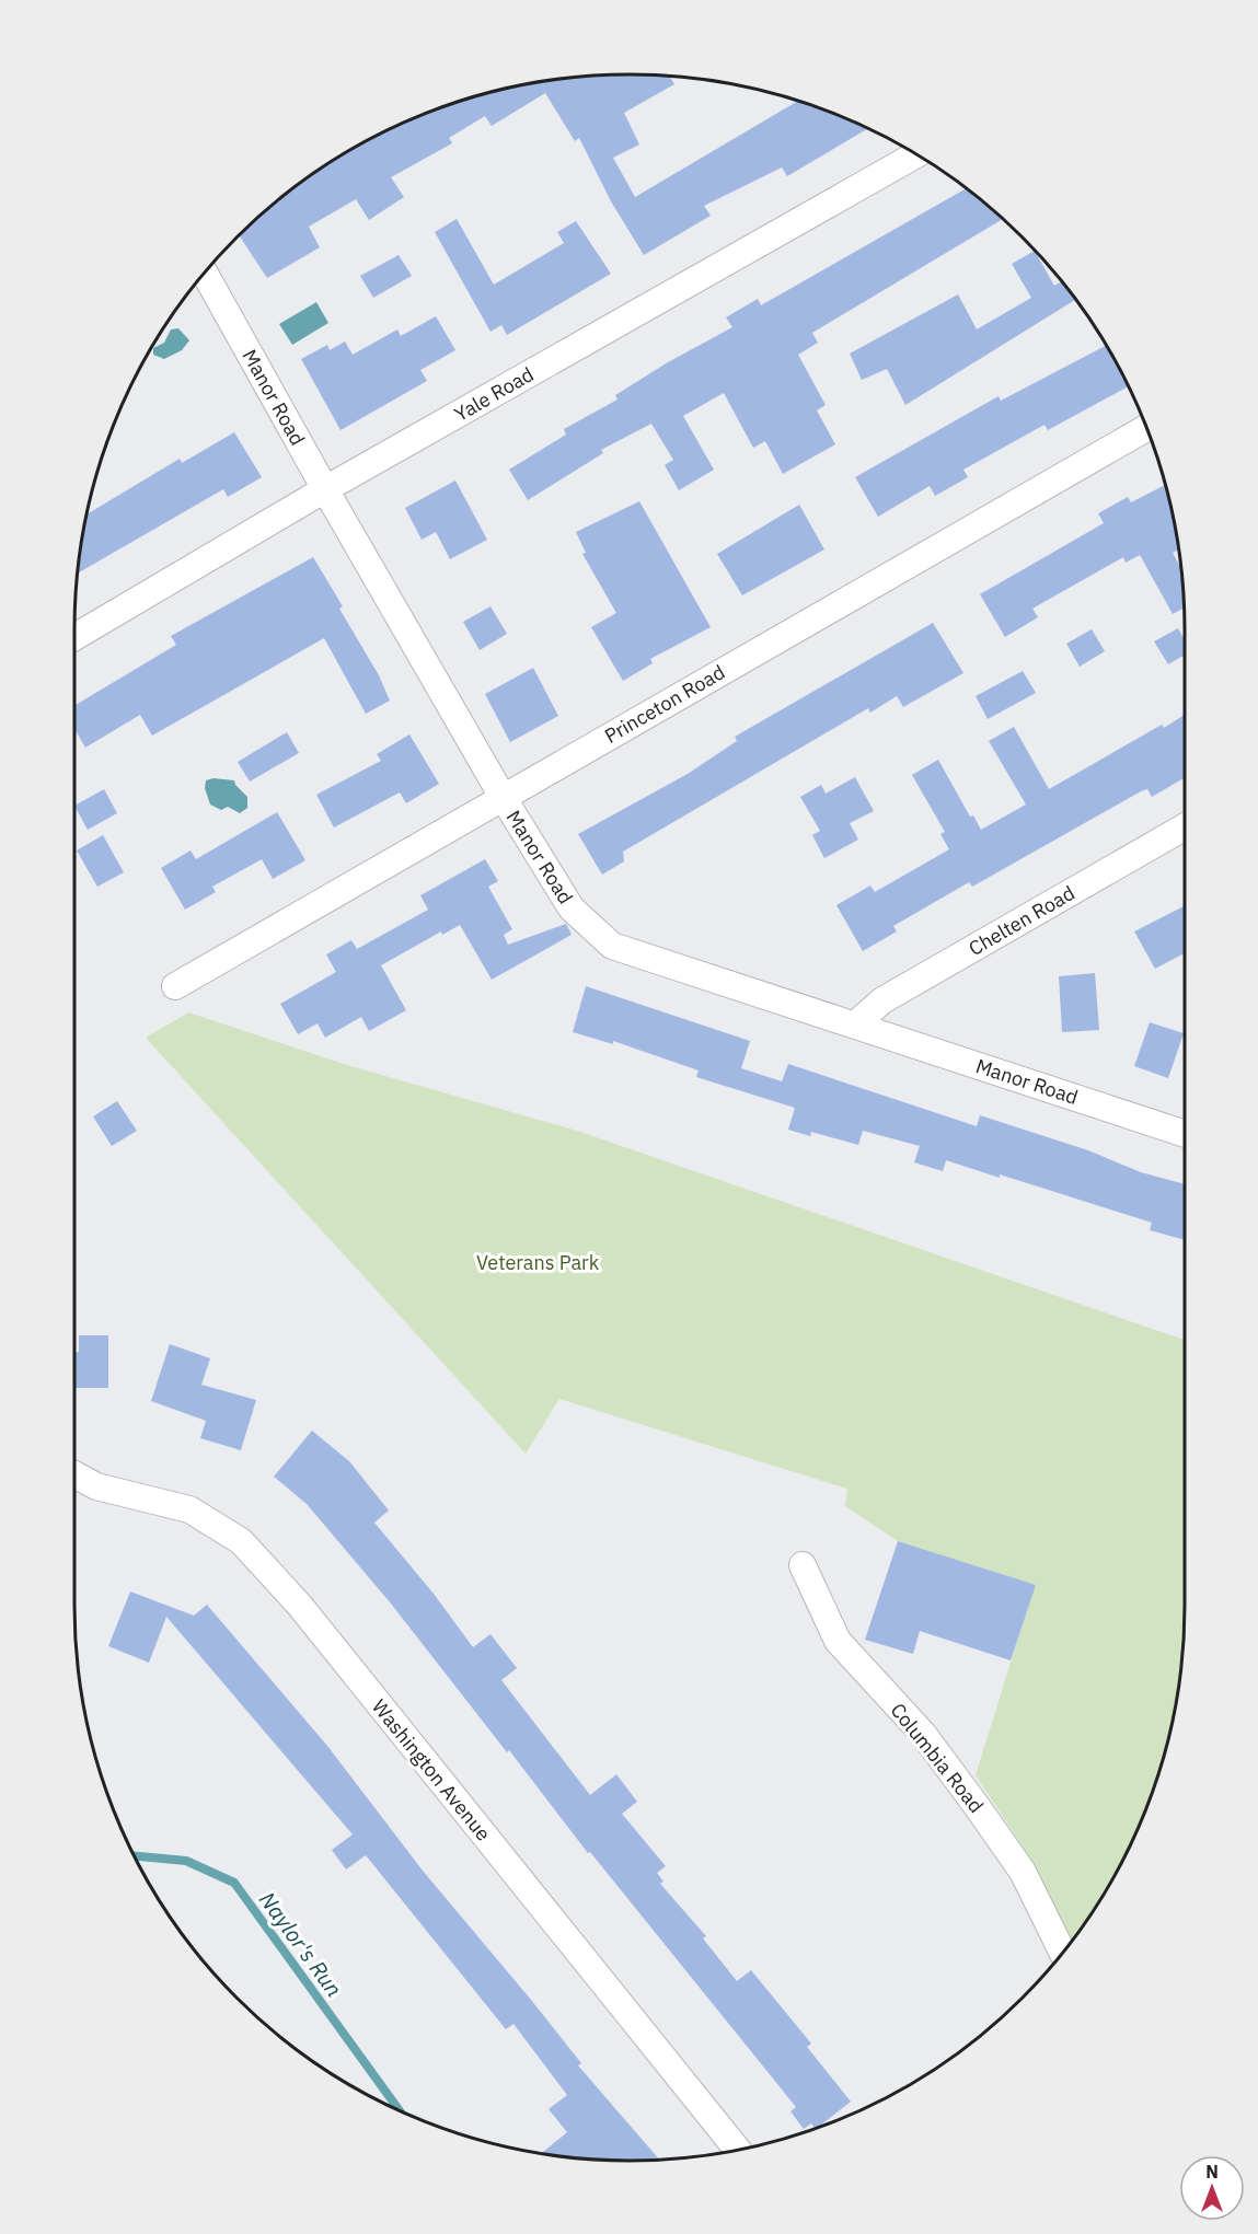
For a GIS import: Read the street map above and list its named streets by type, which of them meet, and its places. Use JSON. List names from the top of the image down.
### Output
{
  "streets": {
    "street": [
      "Yale Road",
      "Manor Road",
      "Princeton Road",
      "Chelten Road",
      "Columbia Road",
      "Washington Avenue"
    ]
  },
  "crossings": [
    ["Yale Road", "Manor Road"],
    ["Manor Road", "Princeton Road"],
    ["Manor Road", "Chelten Road"]
  ],
  "water": ["Naylor's Run"],
  "parks": ["Veterans Park"],
  "north": "top"
}
